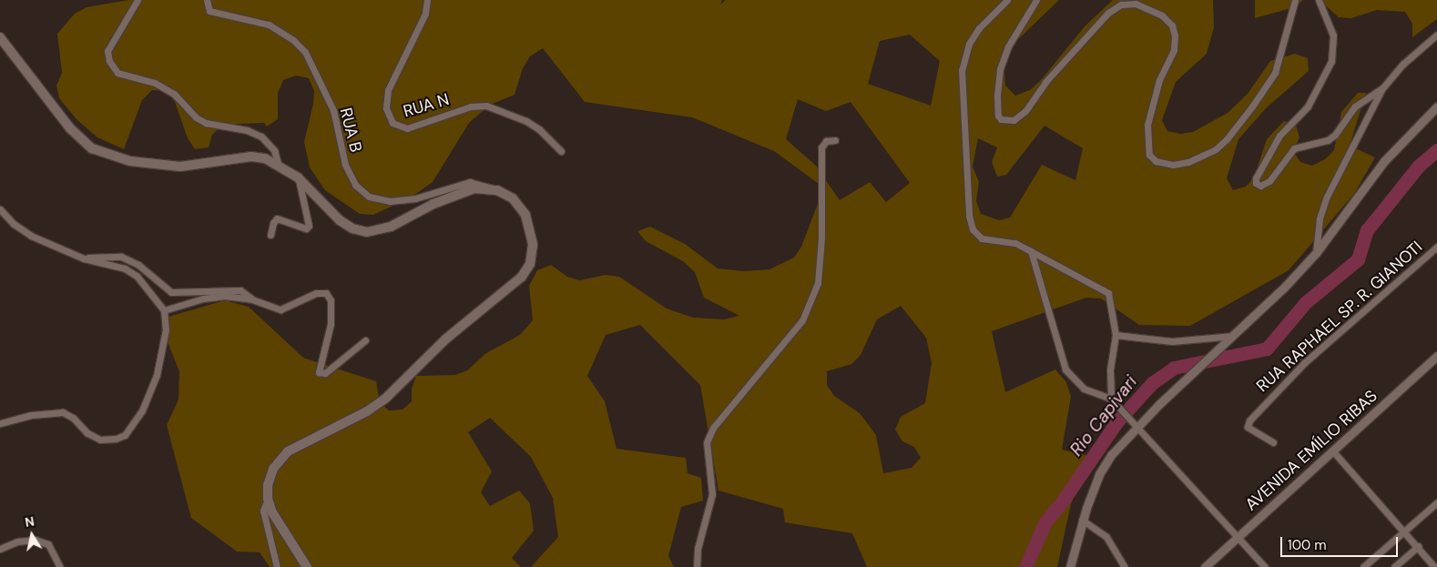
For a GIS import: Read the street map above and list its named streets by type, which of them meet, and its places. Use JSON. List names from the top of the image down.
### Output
{
  "streets": {
    "street": [
      "RUA N",
      "RUA B",
      "RUA RAPHAEL SP. R. GIANOTI",
      "AVENIDA EMÍLIO RIBAS"
    ]
  },
  "water": ["Rio Capivari"],
  "scale_bar": "100 m",
  "north": "top"
}
